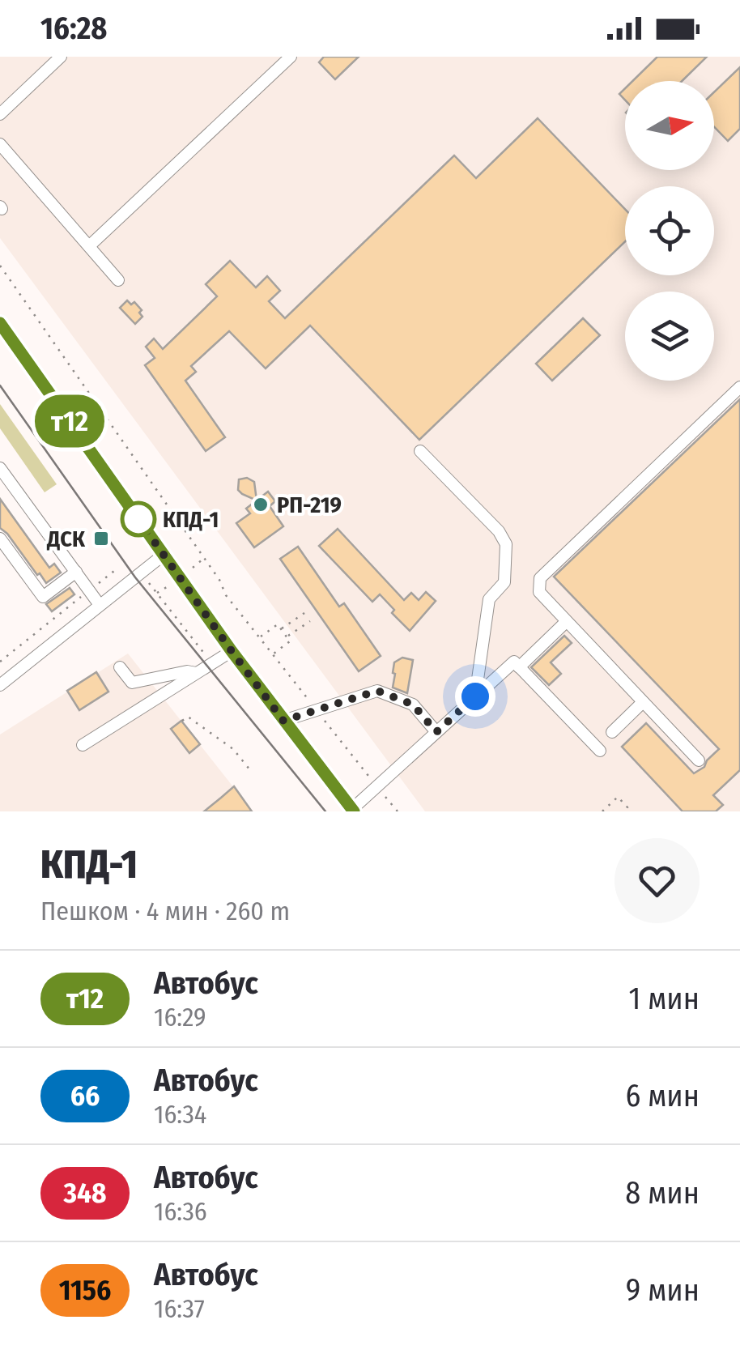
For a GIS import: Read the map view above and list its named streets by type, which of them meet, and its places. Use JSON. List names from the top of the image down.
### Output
{
  "places": {
    "other": ["РП-219", "КПД-1"],
    "transit": ["ДСК"]
  },
  "lines": ["bus line т12"],
  "north": "right",
  "page": {
    "status": "16:28",
    "on_map": "т12",
    "heading": ["КПД-1", "Пешком · 4 мин · 260 m"],
    "list": [
      {
        "mark": "т12",
        "name": "Автобус",
        "note": "16:29",
        "value": "1 мин"
      },
      {
        "mark": "66",
        "name": "Автобус",
        "note": "16:34",
        "value": "6 мин"
      },
      {
        "mark": "348",
        "name": "Автобус",
        "note": "16:36",
        "value": "8 мин"
      },
      {
        "mark": "1156",
        "name": "Автобус",
        "note": "16:37",
        "value": "9 мин"
      }
    ]
  }
}
